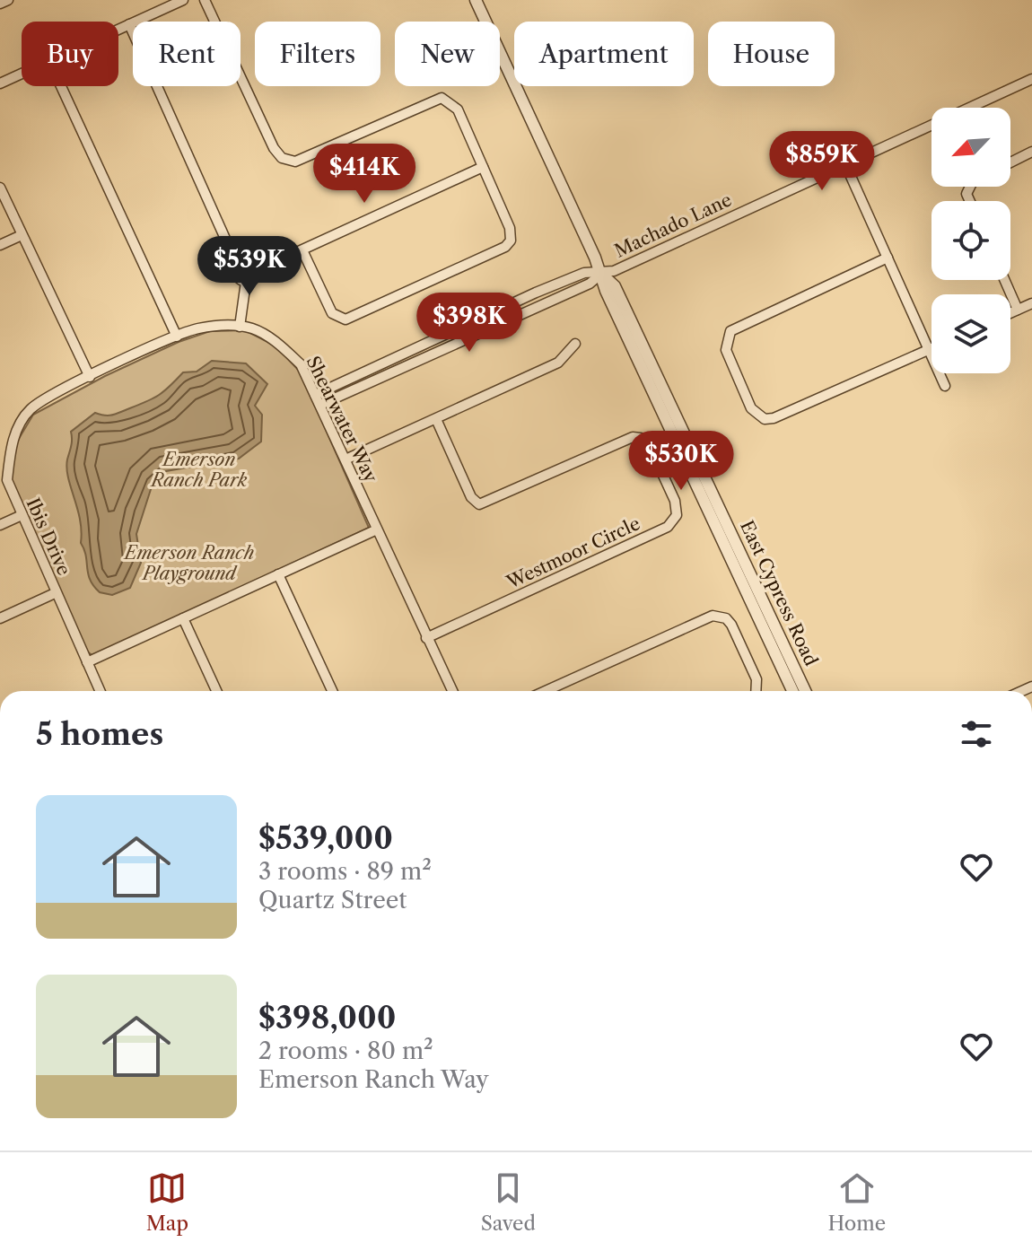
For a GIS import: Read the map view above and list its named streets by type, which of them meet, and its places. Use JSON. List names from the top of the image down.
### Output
{
  "streets": {
    "street": [
      "Machado Lane",
      "Shearwater Way",
      "Ibis Drive",
      "Westmoor Circle",
      "East Cypress Road"
    ]
  },
  "crossings": [
    ["Machado Lane", "East Cypress Road"],
    ["Shearwater Way", "Ibis Drive"],
    ["Shearwater Way", "Westmoor Circle"]
  ],
  "parks": ["Emerson Ranch Park", "Emerson Ranch Playground"],
  "north": "bottom left",
  "page": {
    "chip": [
      "Buy",
      "Rent",
      "Filters",
      "New",
      "Apartment",
      "House"
    ],
    "price": [
      "$859K",
      "$414K",
      "$539K",
      "$398K",
      "$530K"
    ],
    "heading": "5 homes",
    "list": [
      {
        "name": "$539,000",
        "note": "3 rooms · 89 m² · Quartz Street"
      },
      {
        "name": "$398,000",
        "note": "2 rooms · 80 m² · Emerson Ranch Way"
      }
    ],
    "tabs": ["Map", "Saved", "Home"]
  }
}
